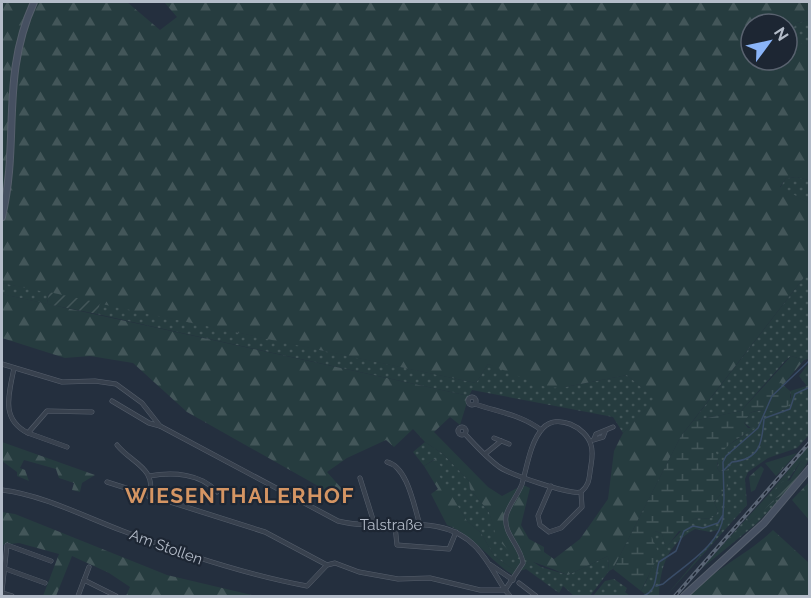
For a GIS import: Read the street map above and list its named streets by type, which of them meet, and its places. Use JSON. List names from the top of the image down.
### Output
{
  "streets": {
    "street": ["Talstraße", "Am Stollen"]
  },
  "districts": ["WIESENTHALERHOF"],
  "north": "top right"
}
